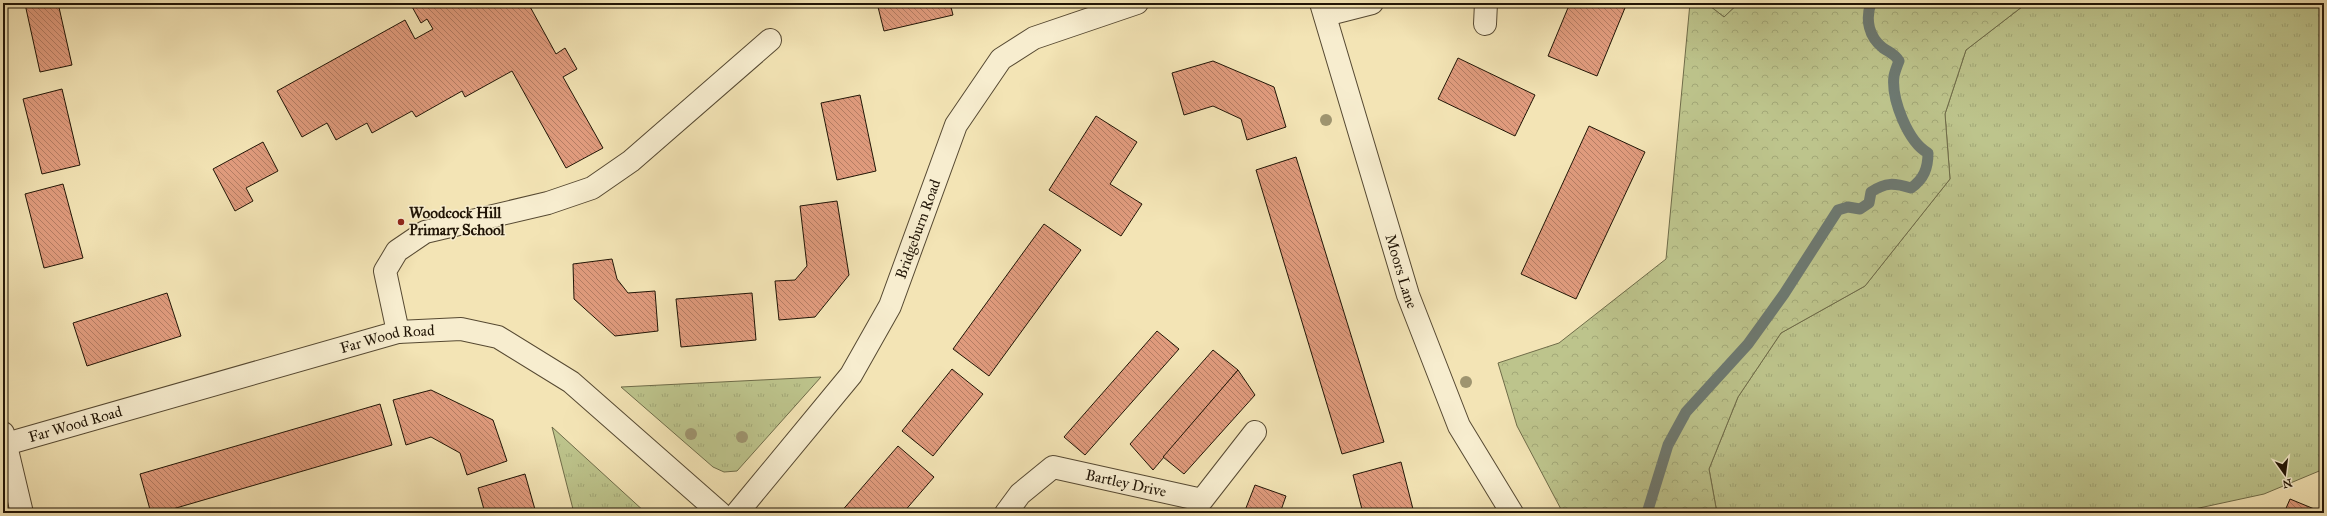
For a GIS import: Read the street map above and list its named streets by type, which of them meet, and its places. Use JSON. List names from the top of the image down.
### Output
{
  "streets": {
    "street": [
      "Bridgeburn Road",
      "Moors Lane",
      "Far Wood Road",
      "Bartley Drive"
    ]
  },
  "places": ["Woodcock Hill Primary School"],
  "north": "bottom"
}
